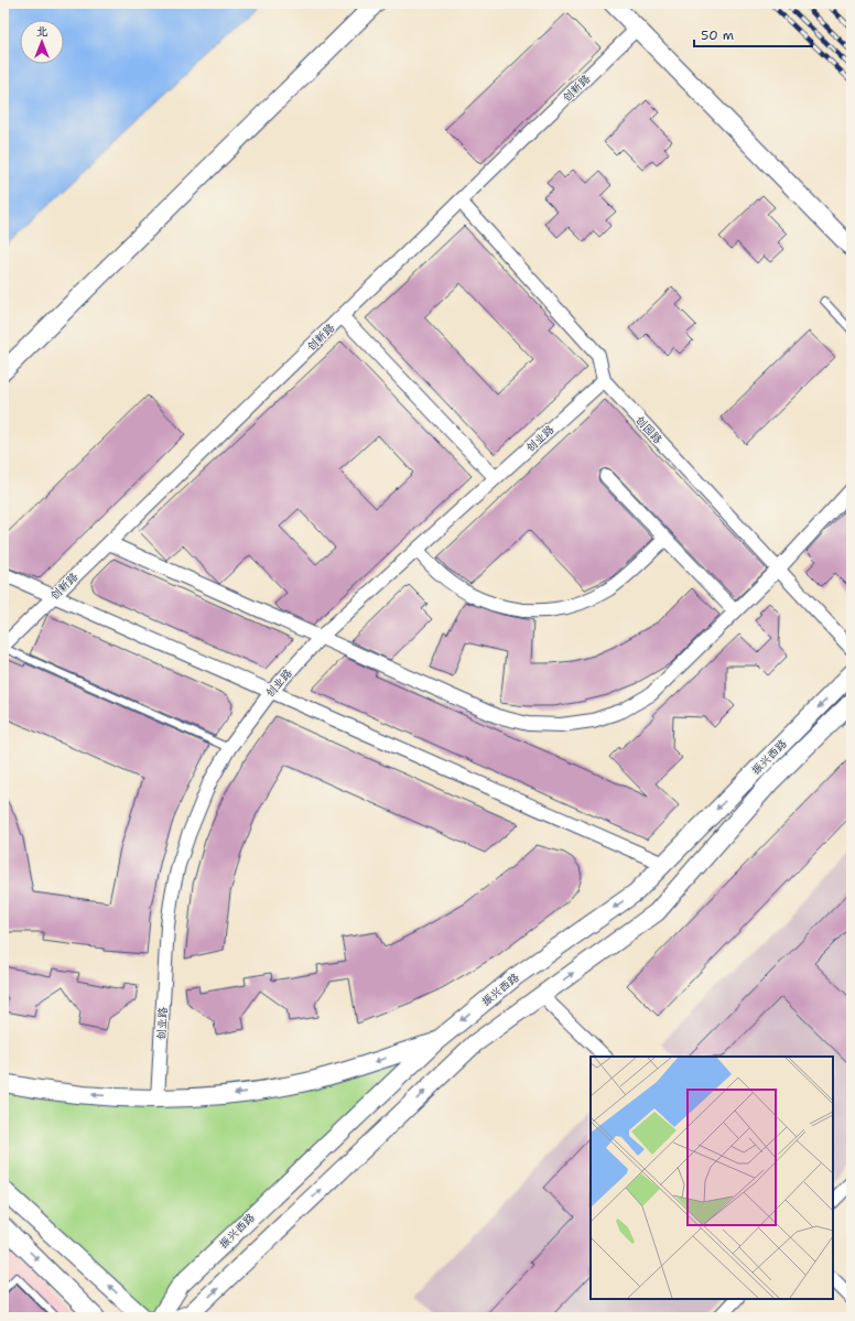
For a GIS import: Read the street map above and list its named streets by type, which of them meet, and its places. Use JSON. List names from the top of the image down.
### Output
{
  "streets": {
    "main road": ["振兴西路"],
    "street": ["创新路", "创园路", "创业路"]
  },
  "crossings": [
    ["创园路", "创业路"]
  ],
  "scale_bar": "50 m",
  "north": "top"
}
